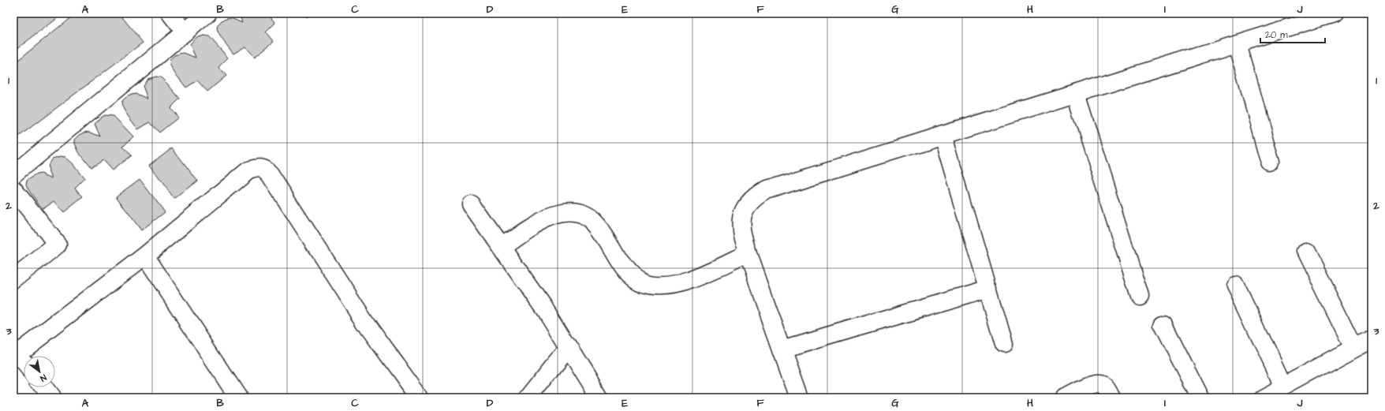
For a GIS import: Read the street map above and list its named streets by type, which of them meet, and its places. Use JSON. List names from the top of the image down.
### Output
{
  "scale_bar": "20 m",
  "north": "bottom right",
  "grid": {
    "columns": [
      "A",
      "B",
      "C",
      "D",
      "E",
      "F",
      "G",
      "H",
      "I",
      "J"
    ],
    "rows": ["1", "2", "3"]
  }
}
